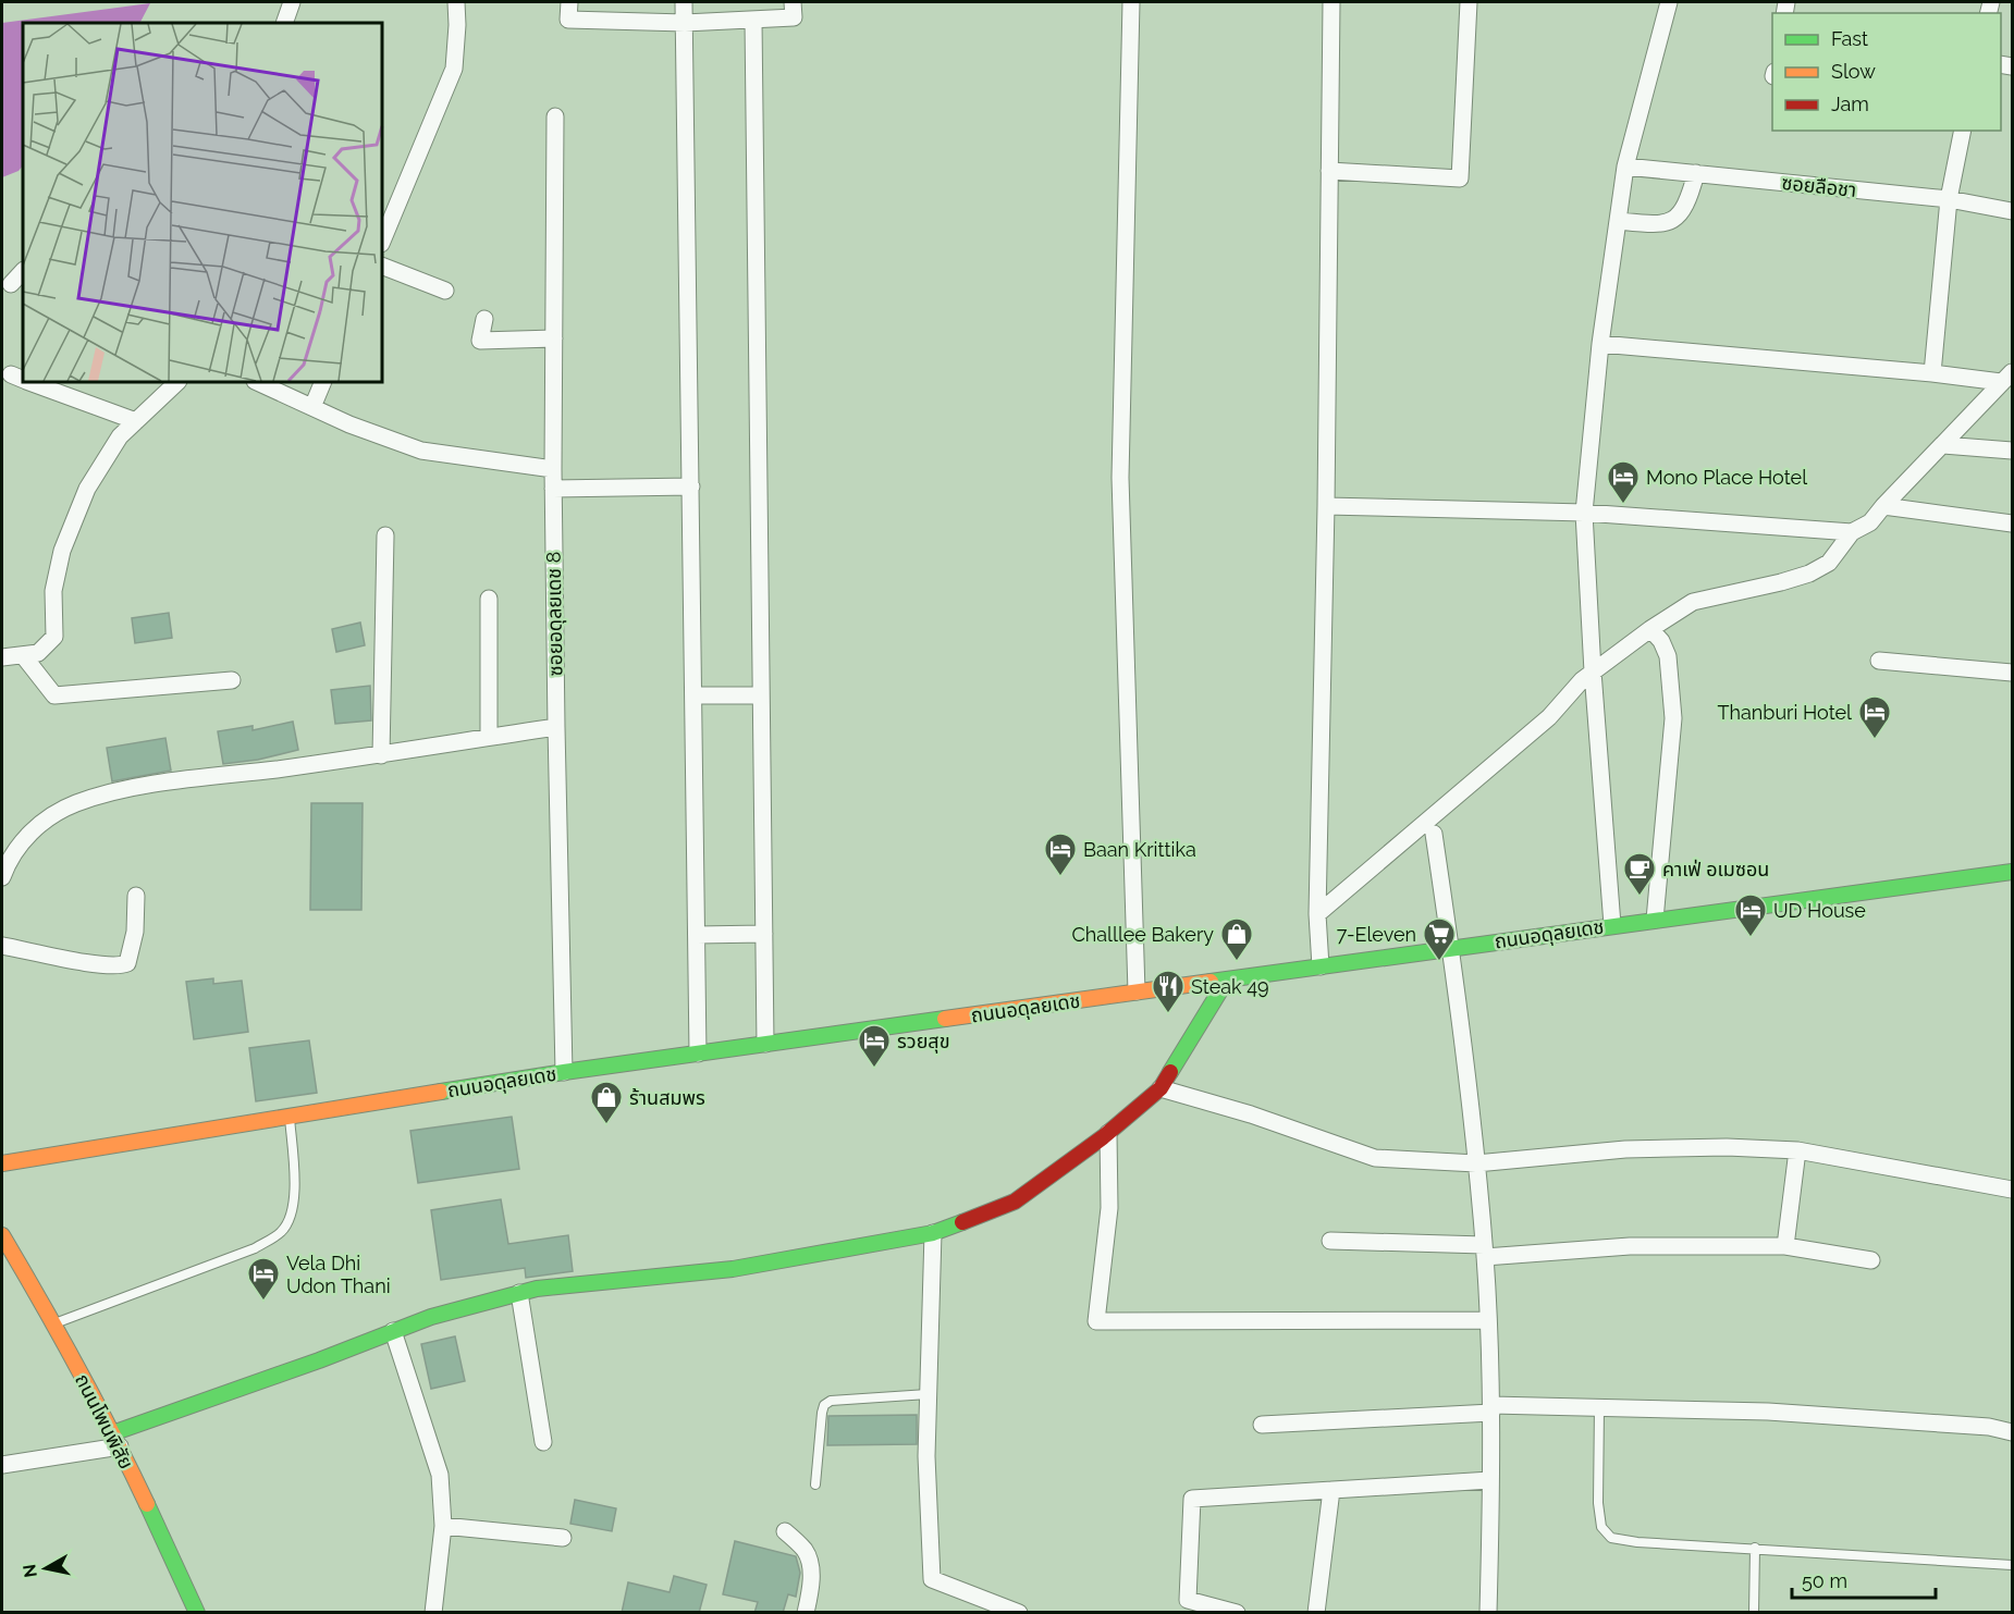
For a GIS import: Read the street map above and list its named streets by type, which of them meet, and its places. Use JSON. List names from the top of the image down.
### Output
{
  "streets": {
    "street": [
      "ซอยลือชา",
      "ซอยอดุลยเดช 8",
      "ถนนอดุลยเดช",
      "ถนนโพนพิสัย"
    ]
  },
  "crossings": [
    ["ซอยอดุลยเดช 8", "ถนนอดุลยเดช"]
  ],
  "places": {
    "hotel": [
      "Mono Place Hotel",
      "Thanburi Hotel",
      "Baan Krittika",
      "UD House",
      "รวยสุข",
      "Vela Dhi Udon Thani"
    ],
    "cafe": ["คาเฟ่ อเมซอน"],
    "shop": ["Challlee Bakery", "ร้านสมพร"],
    "supermarket": ["7-Eleven"],
    "restaurant": ["Steak 49"]
  },
  "legend": ["Fast", "Slow", "Jam"],
  "scale_bar": "50 m",
  "north": "left"
}
